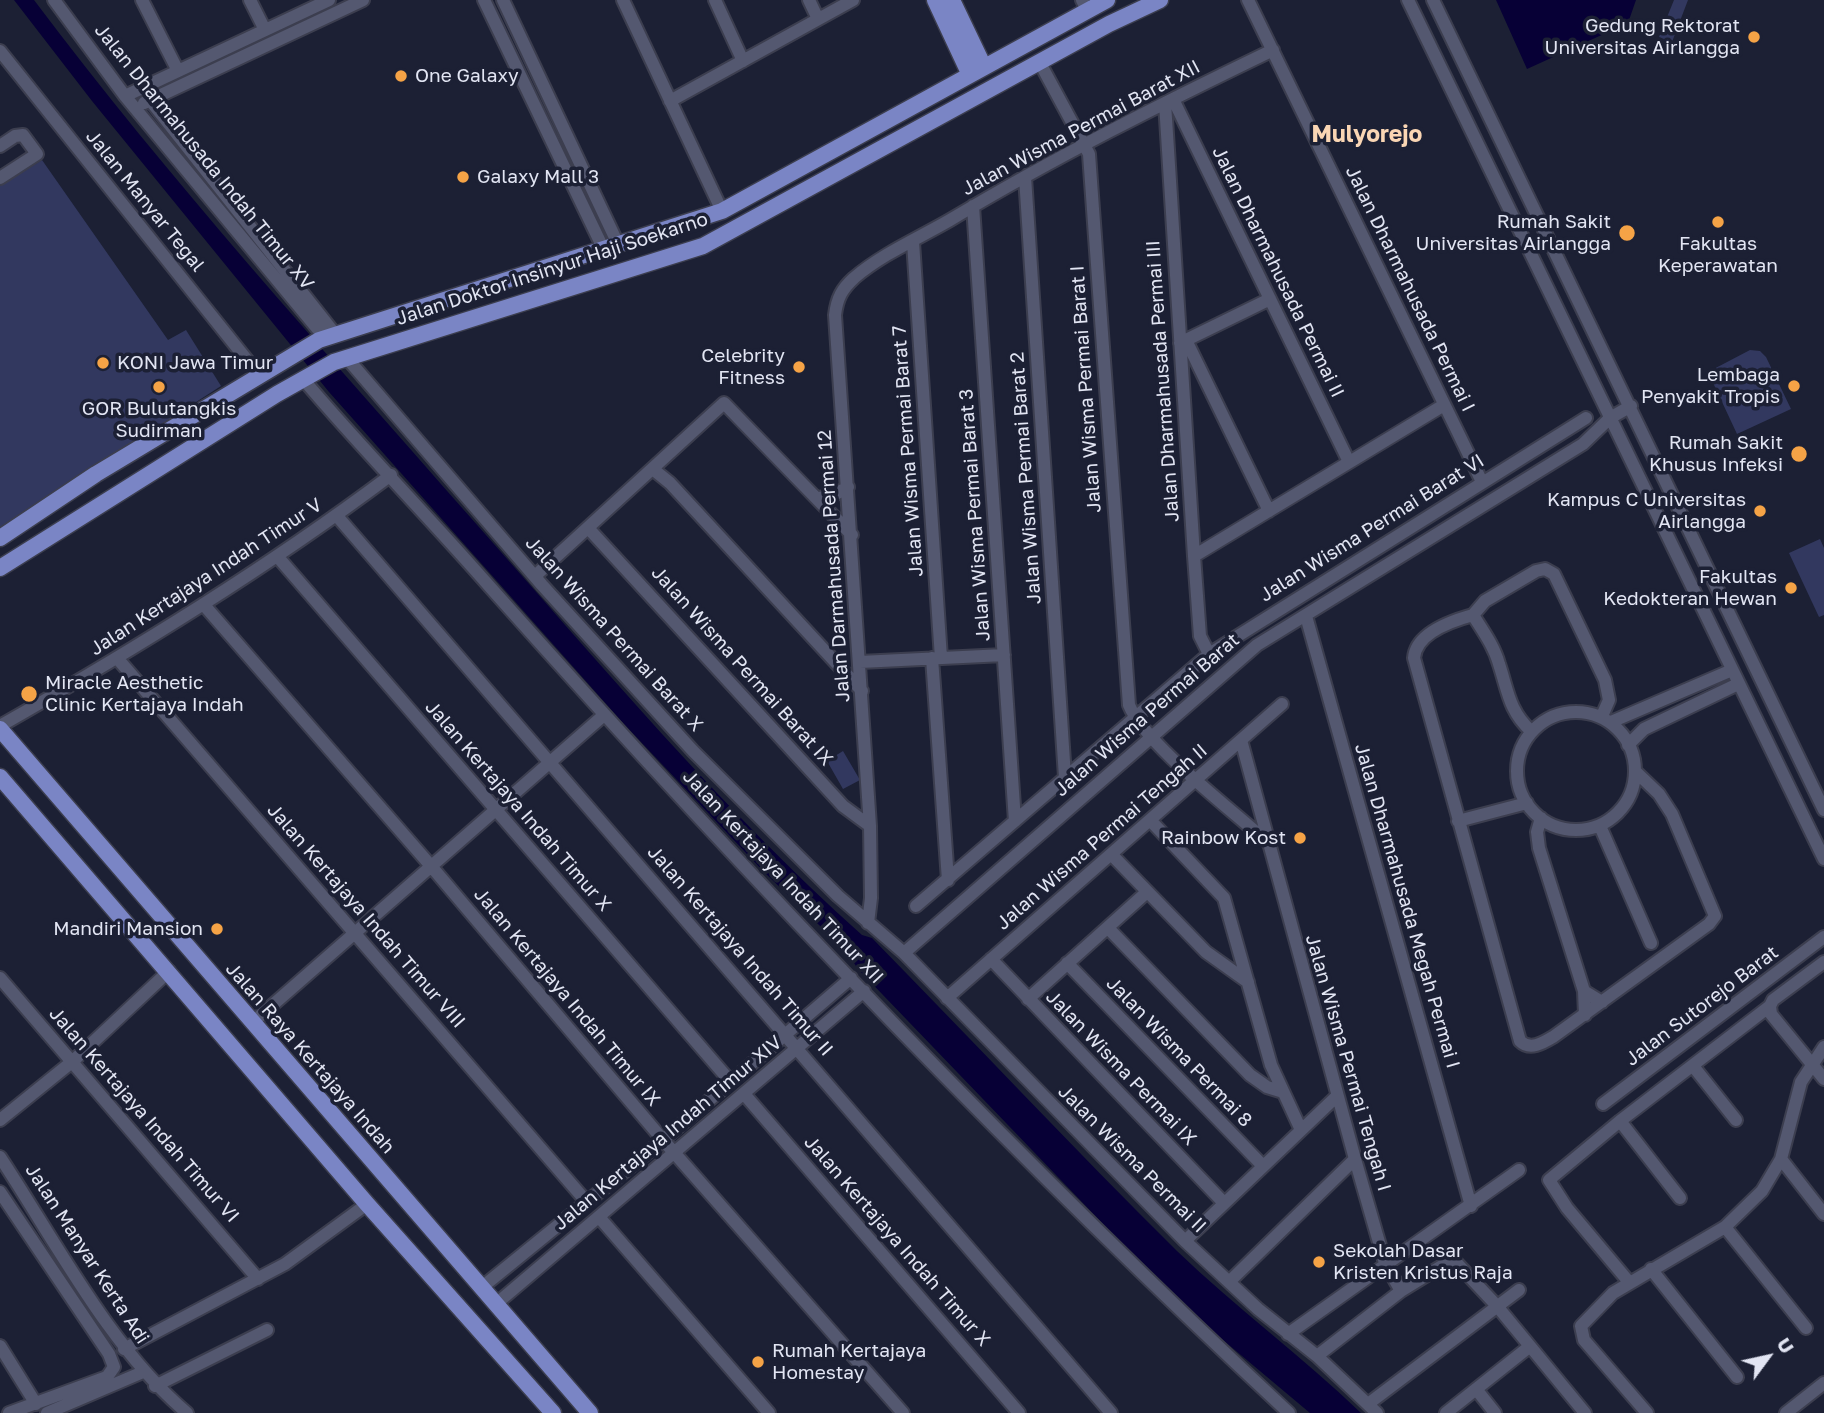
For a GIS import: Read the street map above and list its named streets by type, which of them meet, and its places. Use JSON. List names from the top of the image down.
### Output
{
  "streets": {
    "main road": ["Jalan Doktor Insinyur Haji Soekarno", "Jalan Raya Kertajaya Indah"],
    "street": [
      "Jalan Wisma Permai Barat XII",
      "Jalan Dharmahusada Indah Timur XV",
      "Jalan Manyar Tegal",
      "Jalan Dharmahusada Permai II",
      "Jalan Dharmahusada Permai I",
      "Jalan Dharmahusada Permai III",
      "Jalan Wisma Permai Barat I",
      "Jalan Wisma Permai Barat 7",
      "Jalan Wisma Permai Barat 2",
      "Jalan Wisma Permai Barat 3",
      "Jalan Wisma Permai Barat VI",
      "Jalan Darmahusada Permai 12",
      "Jalan Kertajaya Indah Timur V",
      "Jalan Wisma Permai Barat X",
      "Jalan Wisma Permai Barat IX",
      "Jalan Wisma Permai Barat",
      "Jalan Kertajaya Indah Timur X",
      "Jalan Wisma Permai Tengah II",
      "Jalan Kertajaya Indah Timur XII",
      "Jalan Dharmahusada Megah Permai I",
      "Jalan Kertajaya Indah Timur VIII",
      "Jalan Kertajaya Indah Timur II",
      "Jalan Kertajaya Indah Timur IX",
      "Jalan Sutorejo Barat",
      "Jalan Wisma Permai 8",
      "Jalan Wisma Permai Tengah I",
      "Jalan Wisma Permai IX",
      "Jalan Kertajaya Indah Timur VI",
      "Jalan Kertajaya Indah Timur XIV",
      "Jalan Wisma Permai II",
      "Jalan Manyar Kerta Adi"
    ]
  },
  "crossings": [
    ["Jalan Wisma Permai Barat XII", "Jalan Dharmahusada Permai II"],
    ["Jalan Wisma Permai Barat XII", "Jalan Dharmahusada Permai I"],
    ["Jalan Wisma Permai Barat XII", "Jalan Dharmahusada Permai III"],
    ["Jalan Wisma Permai Barat XII", "Jalan Wisma Permai Barat I"],
    ["Jalan Wisma Permai Barat XII", "Jalan Wisma Permai Barat 7"],
    ["Jalan Wisma Permai Barat XII", "Jalan Wisma Permai Barat 2"],
    ["Jalan Wisma Permai Barat XII", "Jalan Wisma Permai Barat 3"],
    ["Jalan Wisma Permai Barat XII", "Jalan Darmahusada Permai 12"],
    ["Jalan Dharmahusada Indah Timur XV", "Jalan Doktor Insinyur Haji Soekarno"],
    ["Jalan Manyar Tegal", "Jalan Doktor Insinyur Haji Soekarno"],
    ["Jalan Doktor Insinyur Haji Soekarno", "Jalan Wisma Permai Barat I"],
    ["Jalan Doktor Insinyur Haji Soekarno", "Jalan Wisma Permai Barat X"],
    ["Jalan Doktor Insinyur Haji Soekarno", "Jalan Kertajaya Indah Timur XII"],
    ["Jalan Dharmahusada Permai II", "Jalan Dharmahusada Permai III"],
    ["Jalan Dharmahusada Permai I", "Jalan Wisma Permai Barat VI"],
    ["Jalan Dharmahusada Permai III", "Jalan Wisma Permai Barat VI"],
    ["Jalan Wisma Permai Barat I", "Jalan Wisma Permai Barat VI"],
    ["Jalan Wisma Permai Barat 7", "Jalan Wisma Permai Barat VI"],
    ["Jalan Wisma Permai Barat 7", "Jalan Darmahusada Permai 12"],
    ["Jalan Wisma Permai Barat 2", "Jalan Wisma Permai Barat VI"],
    ["Jalan Wisma Permai Barat 3", "Jalan Wisma Permai Barat VI"],
    ["Jalan Darmahusada Permai 12", "Jalan Wisma Permai Barat X"],
    ["Jalan Darmahusada Permai 12", "Jalan Wisma Permai Barat IX"],
    ["Jalan Darmahusada Permai 12", "Jalan Wisma Permai II"],
    ["Jalan Kertajaya Indah Timur V", "Jalan Kertajaya Indah Timur X"],
    ["Jalan Kertajaya Indah Timur V", "Jalan Kertajaya Indah Timur XII"],
    ["Jalan Kertajaya Indah Timur V", "Jalan Kertajaya Indah Timur VIII"],
    ["Jalan Kertajaya Indah Timur V", "Jalan Kertajaya Indah Timur II"],
    ["Jalan Kertajaya Indah Timur V", "Jalan Kertajaya Indah Timur IX"],
    ["Jalan Kertajaya Indah Timur V", "Jalan Raya Kertajaya Indah"],
    ["Jalan Wisma Permai Barat X", "Jalan Wisma Permai II"],
    ["Jalan Wisma Permai Barat", "Jalan Dharmahusada Megah Permai I"],
    ["Jalan Wisma Permai Barat", "Jalan Wisma Permai II"],
    ["Jalan Kertajaya Indah Timur X", "Jalan Kertajaya Indah Timur XIV"],
    ["Jalan Wisma Permai Tengah II", "Jalan Wisma Permai Tengah I"],
    ["Jalan Wisma Permai Tengah II", "Jalan Wisma Permai IX"],
    ["Jalan Wisma Permai Tengah II", "Jalan Wisma Permai II"],
    ["Jalan Kertajaya Indah Timur XII", "Jalan Kertajaya Indah Timur XIV"],
    ["Jalan Kertajaya Indah Timur VIII", "Jalan Kertajaya Indah Timur XIV"],
    ["Jalan Kertajaya Indah Timur II", "Jalan Kertajaya Indah Timur XIV"],
    ["Jalan Kertajaya Indah Timur IX", "Jalan Kertajaya Indah Timur XIV"],
    ["Jalan Raya Kertajaya Indah", "Jalan Kertajaya Indah Timur XIV"]
  ],
  "districts": ["Mulyorejo"],
  "places": [
    "Gedung Rektorat Universitas Airlangga",
    "One Galaxy",
    "Galaxy Mall 3",
    "Fakultas Keperawatan",
    "Rumah Sakit Universitas Airlangga",
    "KONI Jawa Timur",
    "Celebrity Fitness",
    "Lembaga Penyakit Tropis",
    "GOR Bulutangkis Sudirman",
    "Rumah Sakit Khusus Infeksi",
    "Kampus C Universitas Airlangga",
    "Fakultas Kedokteran Hewan",
    "Miracle Aesthetic Clinic Kertajaya Indah",
    "Rainbow Kost",
    "Mandiri Mansion",
    "Sekolah Dasar Kristen Kristus Raja",
    "Rumah Kertajaya Homestay"
  ],
  "north": "top right"
}
